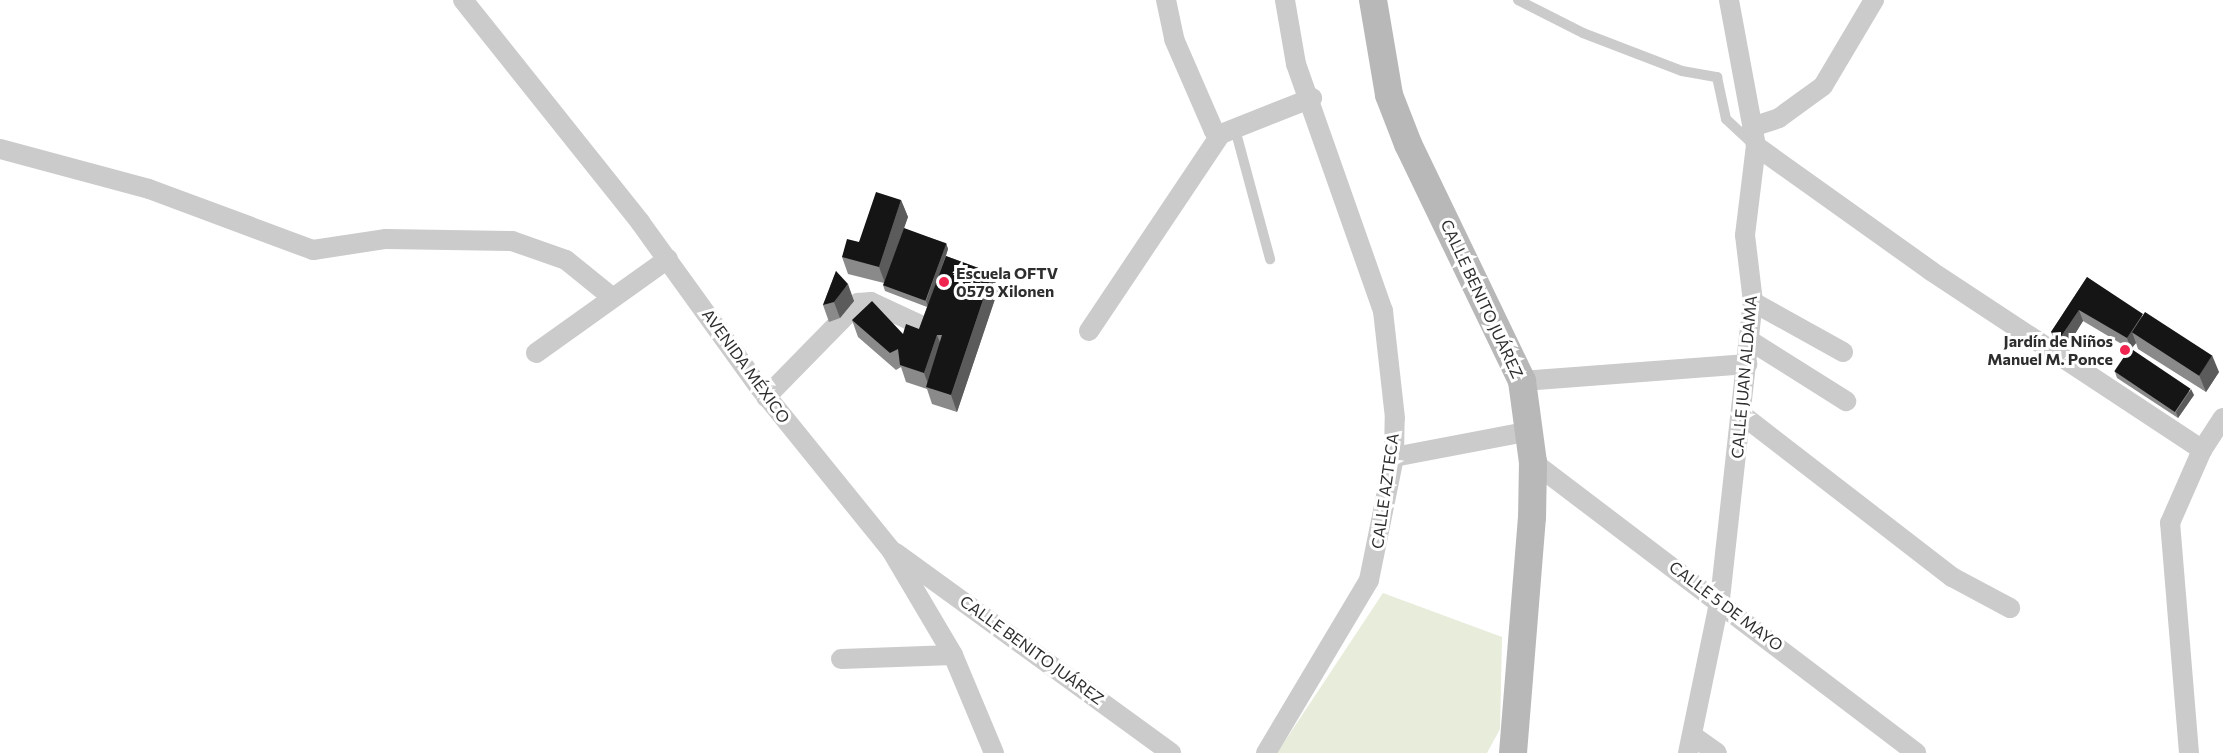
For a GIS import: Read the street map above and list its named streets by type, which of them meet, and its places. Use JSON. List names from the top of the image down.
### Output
{
  "streets": {
    "main road": ["CALLE BENITO JUÁREZ"],
    "street": [
      "AVENIDA MÉXICO",
      "CALLE JUAN ALDAMA",
      "CALLE AZTECA",
      "CALLE 5 DE MAYO"
    ]
  },
  "crossings": [
    ["CALLE BENITO JUÁREZ", "AVENIDA MÉXICO"],
    ["CALLE BENITO JUÁREZ", "CALLE 5 DE MAYO"],
    ["CALLE JUAN ALDAMA", "CALLE 5 DE MAYO"]
  ],
  "places": ["Escuela OFTV 0579 Xilonen", "Jardín de Niños Manuel M. Ponce"]
}
